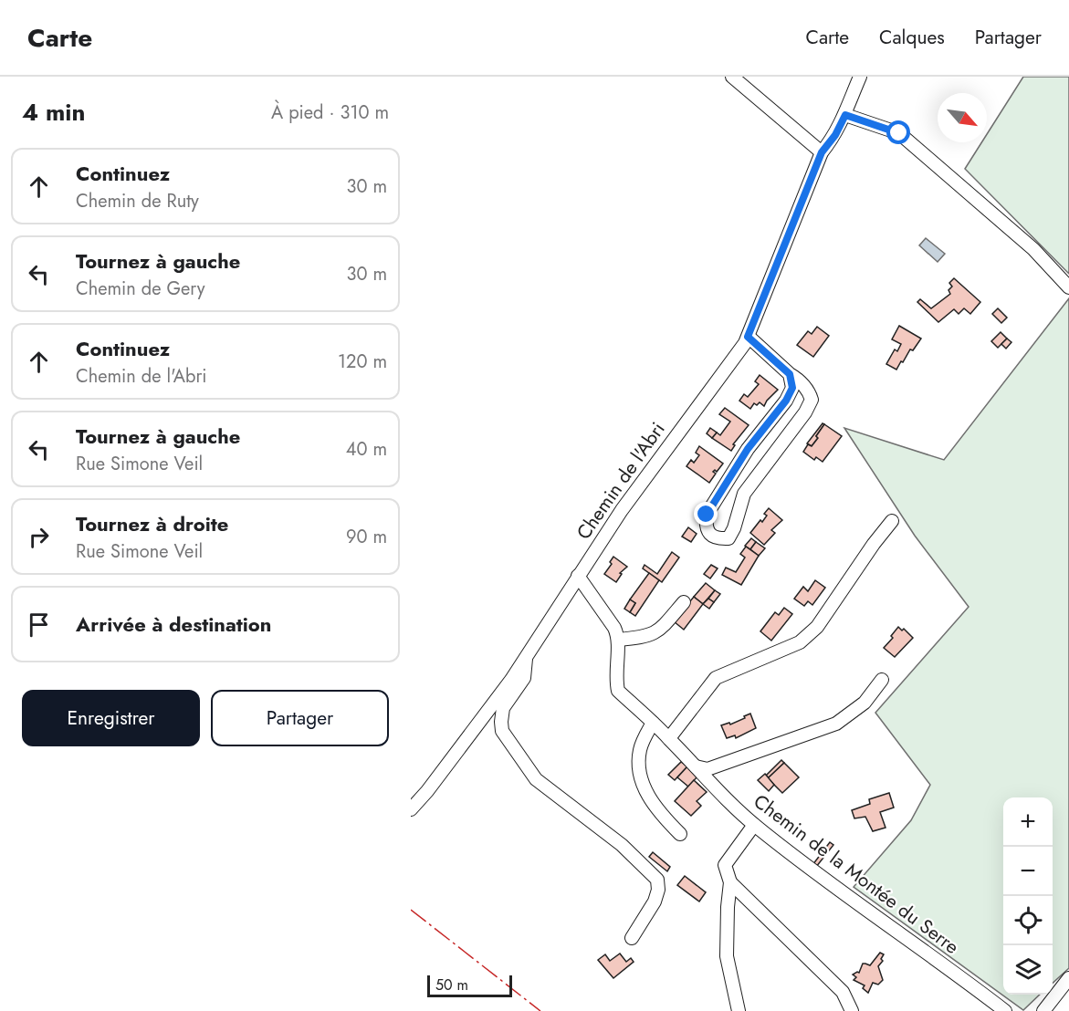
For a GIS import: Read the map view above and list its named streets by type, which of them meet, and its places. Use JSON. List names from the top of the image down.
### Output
{
  "streets": {
    "street": ["Chemin de l'Abri", "Chemin de la Montée du Serre"]
  },
  "scale_bar": "50 m",
  "north": "bottom right",
  "page": {
    "header": "Carte",
    "nav": ["Carte", "Calques", "Partager"],
    "heading": ["4 min", "À pied · 310 m"],
    "list": [
      ["Continuez", "Chemin de Ruty", "30 m"],
      ["Tournez à gauche", "Chemin de Gery", "30 m"],
      ["Continuez", "Chemin de l'Abri", "120 m"],
      ["Tournez à gauche", "Rue Simone Veil", "40 m"],
      ["Tournez à droite", "Rue Simone Veil", "90 m"],
      "Arrivée à destination"
    ],
    "buttons": ["Enregistrer", "Partager"],
    "map_buttons": ["+", "−"],
    "scale": "50 m"
  }
}
